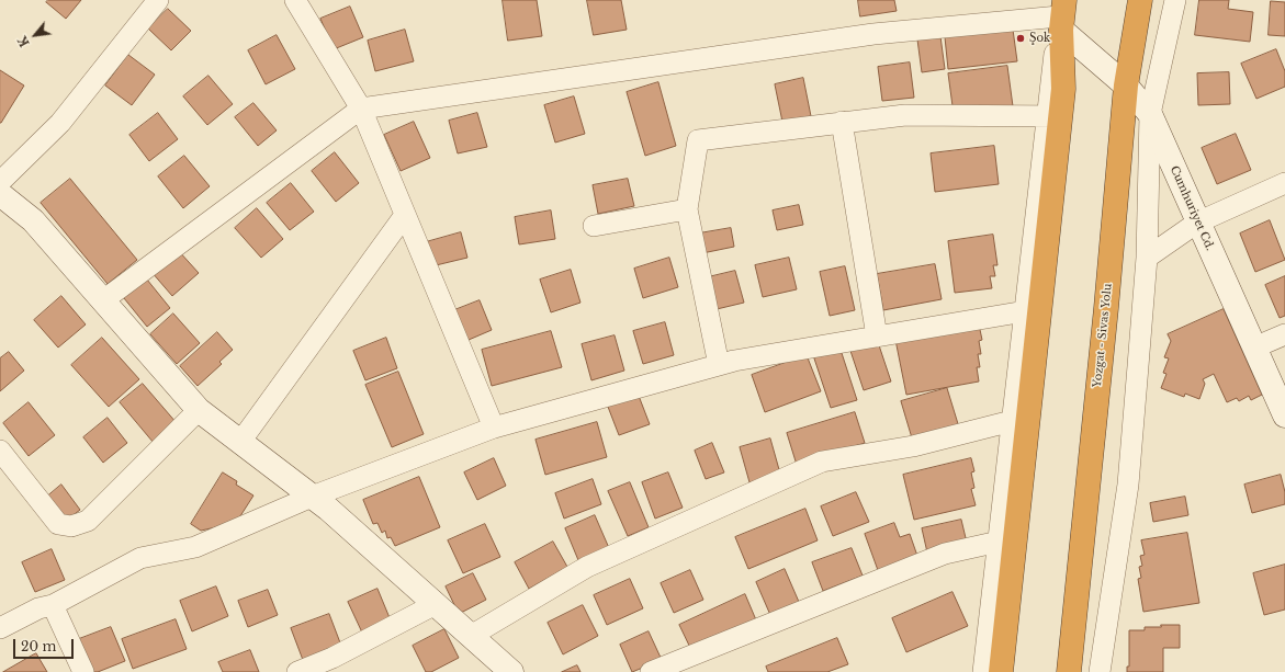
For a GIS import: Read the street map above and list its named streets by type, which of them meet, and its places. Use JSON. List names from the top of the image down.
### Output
{
  "streets": {
    "highway": ["Yozgat - Sivas Yolu"],
    "street": ["Cumhuriyet Cd."]
  },
  "crossings": [
    ["Cumhuriyet Cd.", "Yozgat - Sivas Yolu"]
  ],
  "places": ["Şok"],
  "scale_bar": "20 m",
  "north": "bottom left"
}
